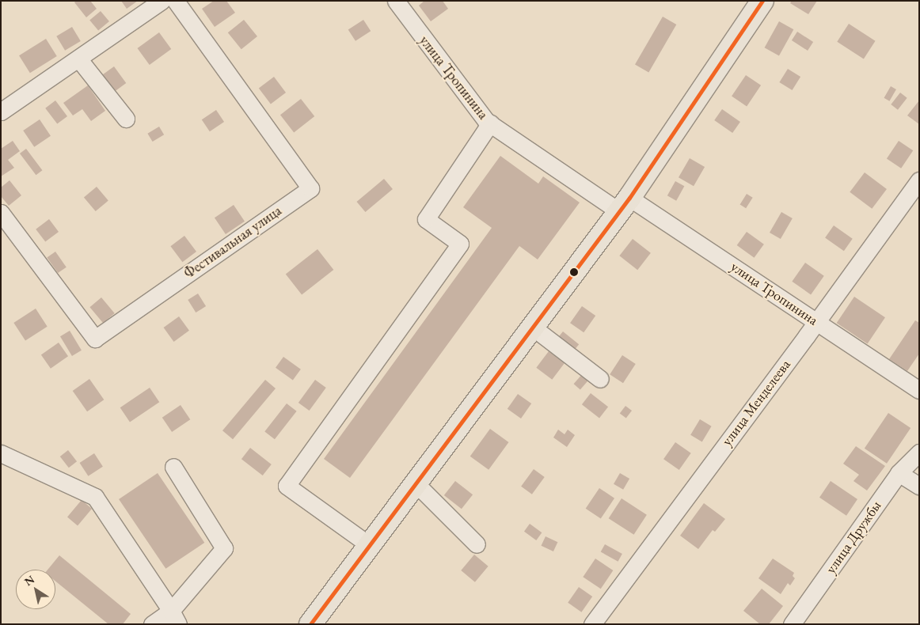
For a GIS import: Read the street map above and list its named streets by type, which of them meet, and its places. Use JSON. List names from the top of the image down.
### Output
{
  "streets": {
    "street": [
      "улица Тропинина",
      "Фестивальная улица",
      "улица Менделеева",
      "улица Дружбы"
    ]
  },
  "crossings": [
    ["улица Тропинина", "улица Менделеева"]
  ],
  "north": "top left"
}
